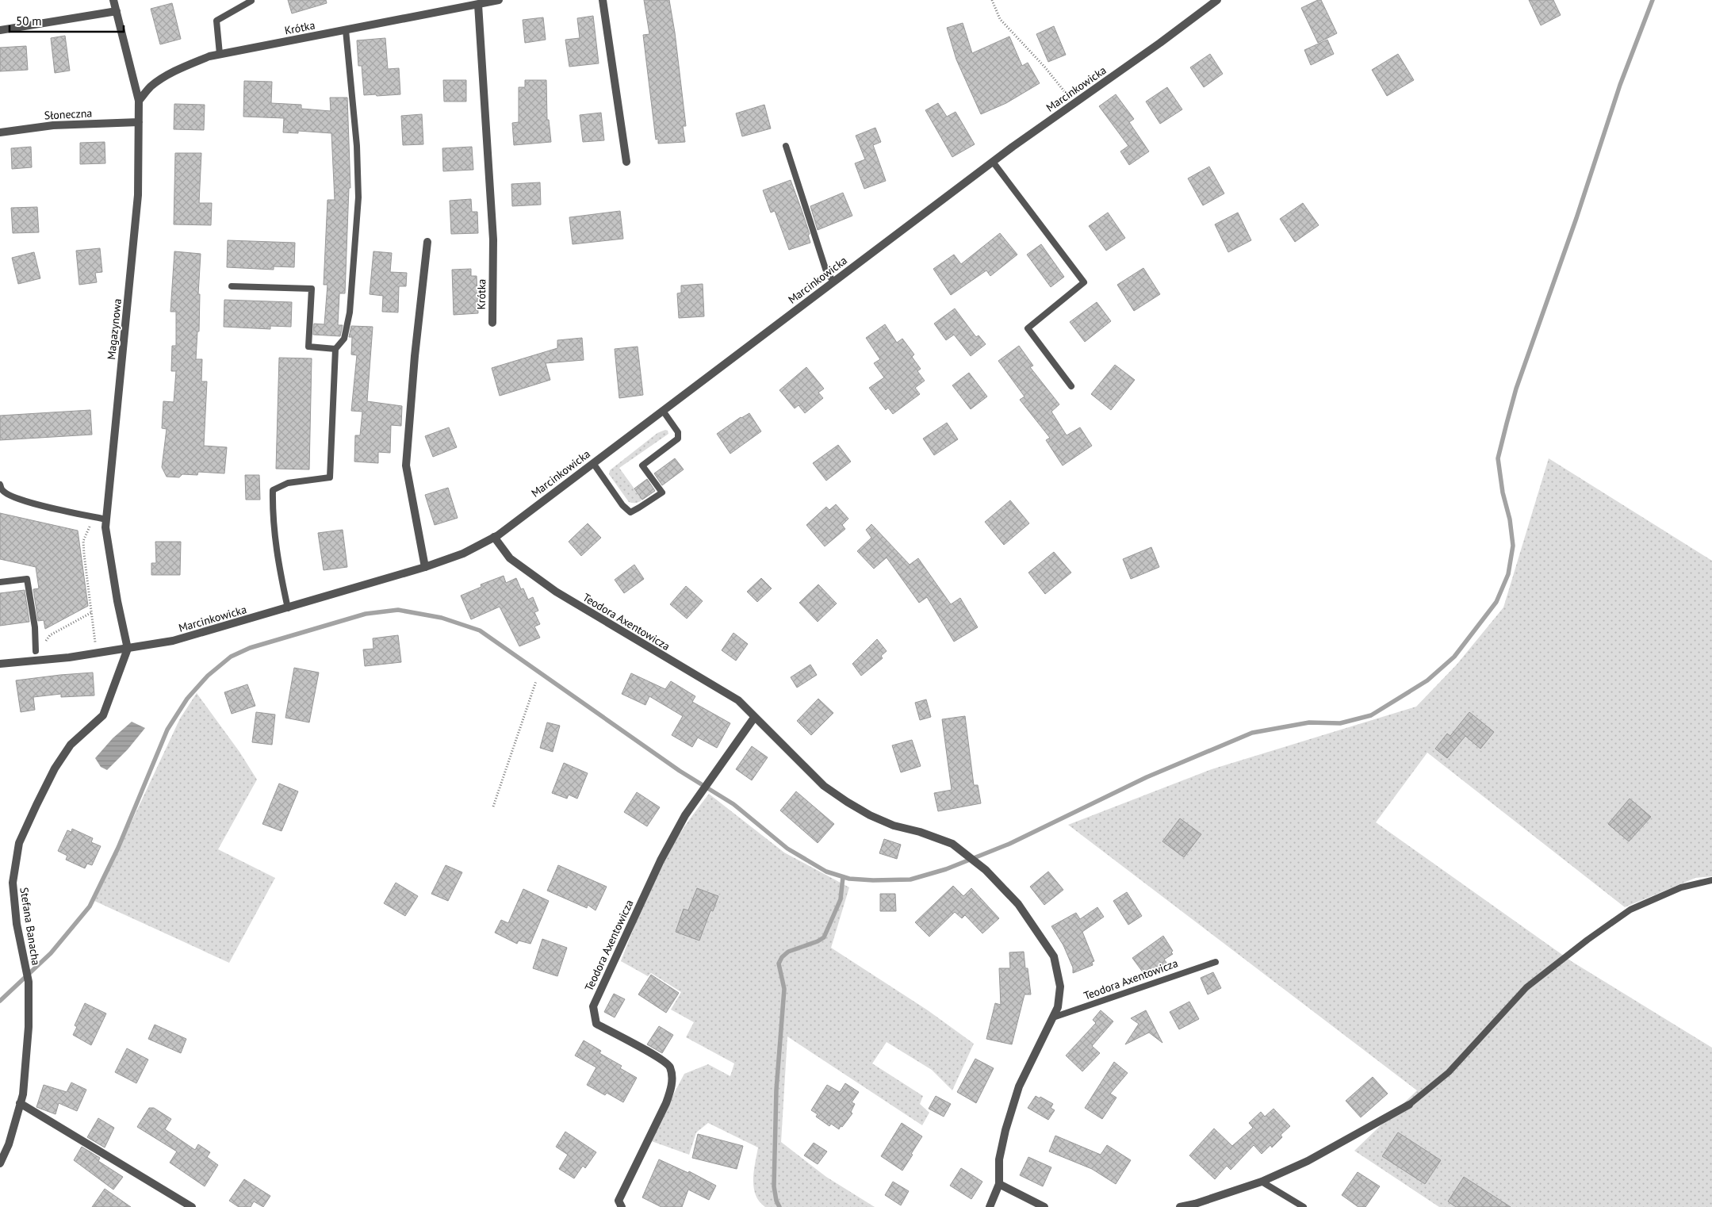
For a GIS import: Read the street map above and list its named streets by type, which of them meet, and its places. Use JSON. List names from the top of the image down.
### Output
{
  "streets": {
    "street": [
      "Krótka",
      "Marcinkowicka",
      "Słoneczna",
      "Magazynowa",
      "Teodora Axentowicza",
      "Stefana Banacha"
    ]
  },
  "crossings": [
    ["Krótka", "Magazynowa"],
    ["Marcinkowicka", "Magazynowa"],
    ["Marcinkowicka", "Teodora Axentowicza"],
    ["Marcinkowicka", "Stefana Banacha"],
    ["Słoneczna", "Magazynowa"],
    ["Magazynowa", "Stefana Banacha"]
  ],
  "scale_bar": "50 m"
}
